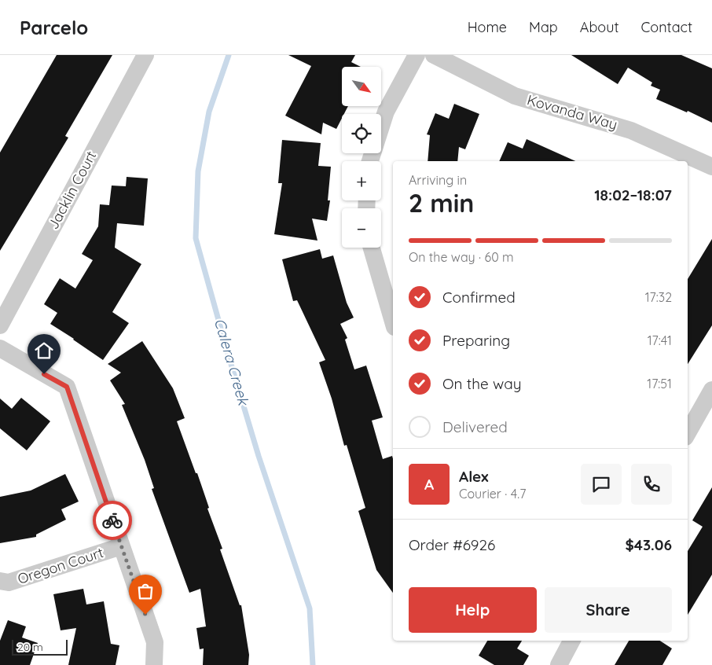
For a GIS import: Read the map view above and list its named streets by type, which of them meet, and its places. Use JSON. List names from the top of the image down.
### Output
{
  "streets": {
    "street": ["Kovanda Way", "Jacklin Court", "Oregon Court"]
  },
  "water": ["Calera Creek"],
  "scale_bar": "20 m",
  "north": "bottom right",
  "page": {
    "header": "Parcelo",
    "nav": [
      "Home",
      "Map",
      "About",
      "Contact"
    ],
    "map_buttons": ["+", "−"],
    "heading": ["2 min", "Arriving in", "18:02–18:07"],
    "panel": [
      "Alex",
      "Courier · 4.7",
      "Order #6926",
      "$43.06"
    ],
    "bar": "On the way · 60 m",
    "list": [
      ["Confirmed", "17:32"],
      ["Preparing", "17:41"],
      ["On the way", "17:51"],
      "Delivered"
    ],
    "round": "A",
    "buttons": ["Help", "Share"],
    "scale": "20 m"
  }
}
